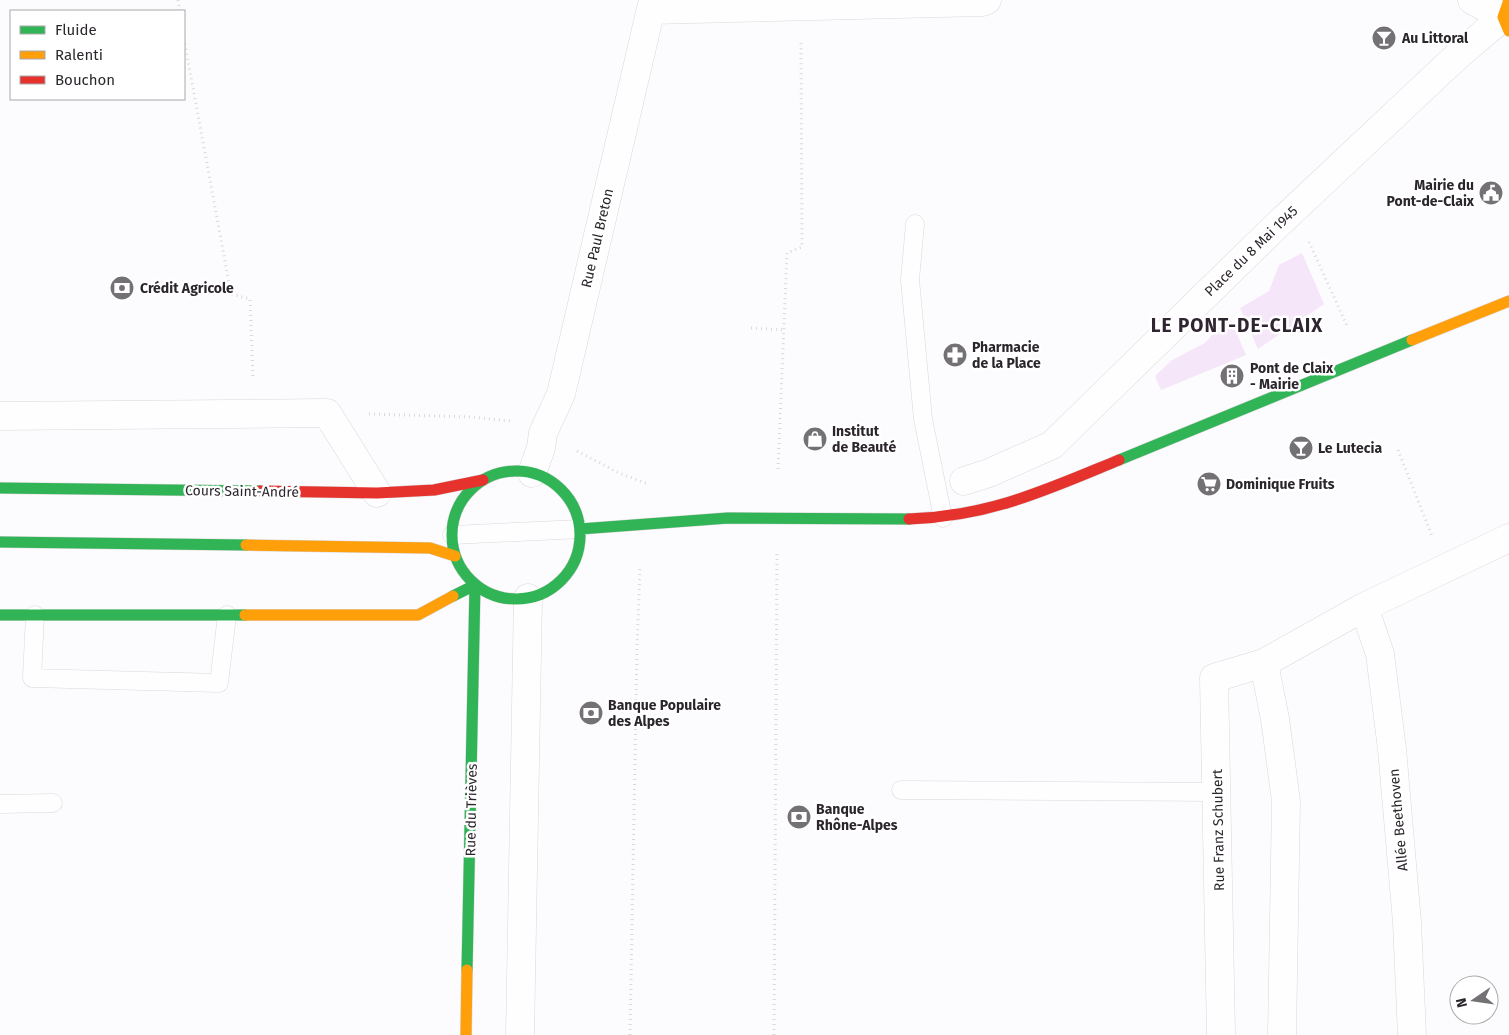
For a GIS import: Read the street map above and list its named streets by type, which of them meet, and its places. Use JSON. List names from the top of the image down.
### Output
{
  "streets": {
    "main road": ["Cours Saint-André", "Rue du Trièves"],
    "street": [
      "Rue Paul Breton",
      "Place du 8 Mai 1945",
      "Allée Beethoven",
      "Rue Franz Schubert"
    ]
  },
  "crossings": [
    ["Rue Paul Breton", "Cours Saint-André"],
    ["Allée Beethoven", "Rue Franz Schubert"]
  ],
  "districts": ["LE PONT-DE-CLAIX"],
  "places": {
    "bar": ["Au Littoral", "Le Lutecia"],
    "public building": ["Mairie du Pont-de-Claix"],
    "bank": ["Crédit Agricole", "Banque Populaire des Alpes", "Banque Rhône-Alpes"],
    "pharmacy": ["Pharmacie de la Place"],
    "building": ["Pont de Claix - Mairie"],
    "shop": ["Institut de Beauté"],
    "supermarket": ["Dominique Fruits"]
  },
  "legend": ["Fluide", "Ralenti", "Bouchon"],
  "north": "left"
}
